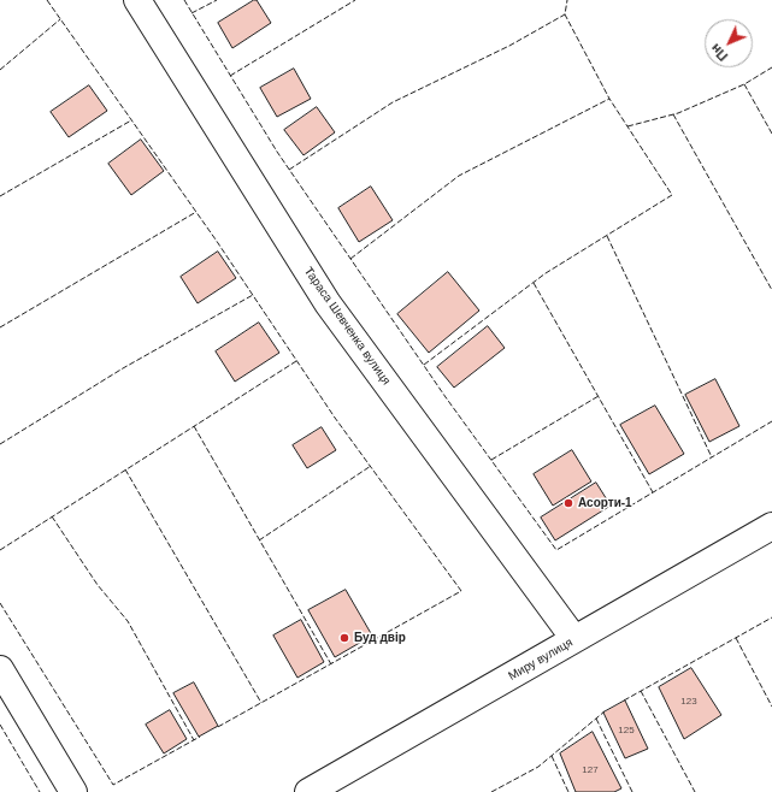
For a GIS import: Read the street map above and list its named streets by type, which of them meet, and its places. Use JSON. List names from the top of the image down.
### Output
{
  "streets": {
    "street": ["Тараса Шевченка вулиця", "Миру вулиця"]
  },
  "crossings": [
    ["Тараса Шевченка вулиця", "Миру вулиця"]
  ],
  "places": ["Асорти-1", "Буд двір"],
  "house_numbers": ["123", "125", "127"],
  "north": "bottom left"
}
